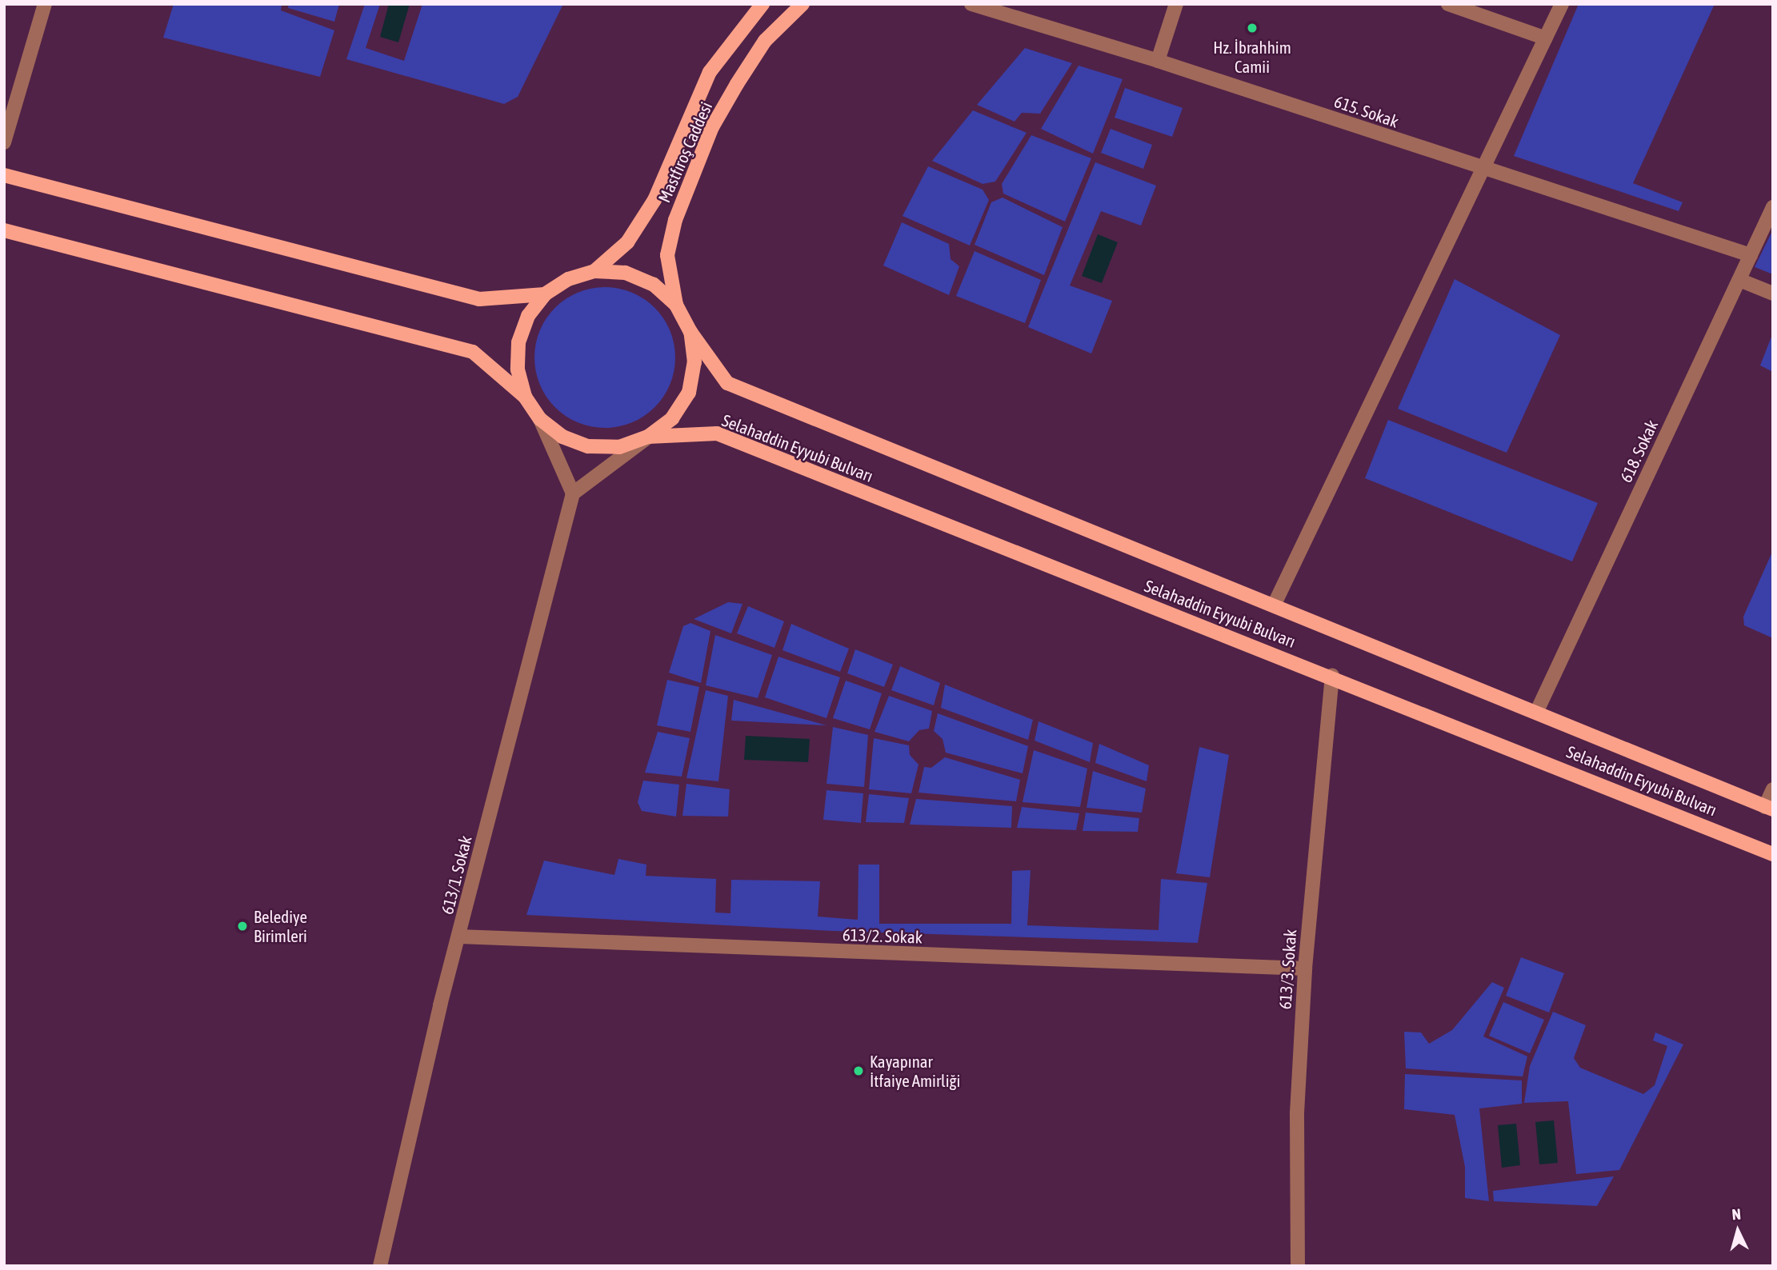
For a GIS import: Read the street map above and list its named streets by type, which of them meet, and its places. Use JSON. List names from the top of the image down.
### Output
{
  "streets": {
    "main road": ["Mastfıroş Caddesi", "Selahaddin Eyyubi Bulvarı"],
    "street": [
      "615. Sokak",
      "618. Sokak",
      "613/1. Sokak",
      "613/2. Sokak",
      "613/3. Sokak"
    ]
  },
  "crossings": [
    ["615. Sokak", "618. Sokak"],
    ["Mastfıroş Caddesi", "Selahaddin Eyyubi Bulvarı"],
    ["Selahaddin Eyyubi Bulvarı", "618. Sokak"],
    ["Selahaddin Eyyubi Bulvarı", "613/3. Sokak"],
    ["613/1. Sokak", "613/2. Sokak"],
    ["613/2. Sokak", "613/3. Sokak"]
  ],
  "places": ["Hz. İbrahhim Camii", "Belediye Birimleri", "Kayapınar İtfaiye Amirliği"],
  "north": "top"
}
